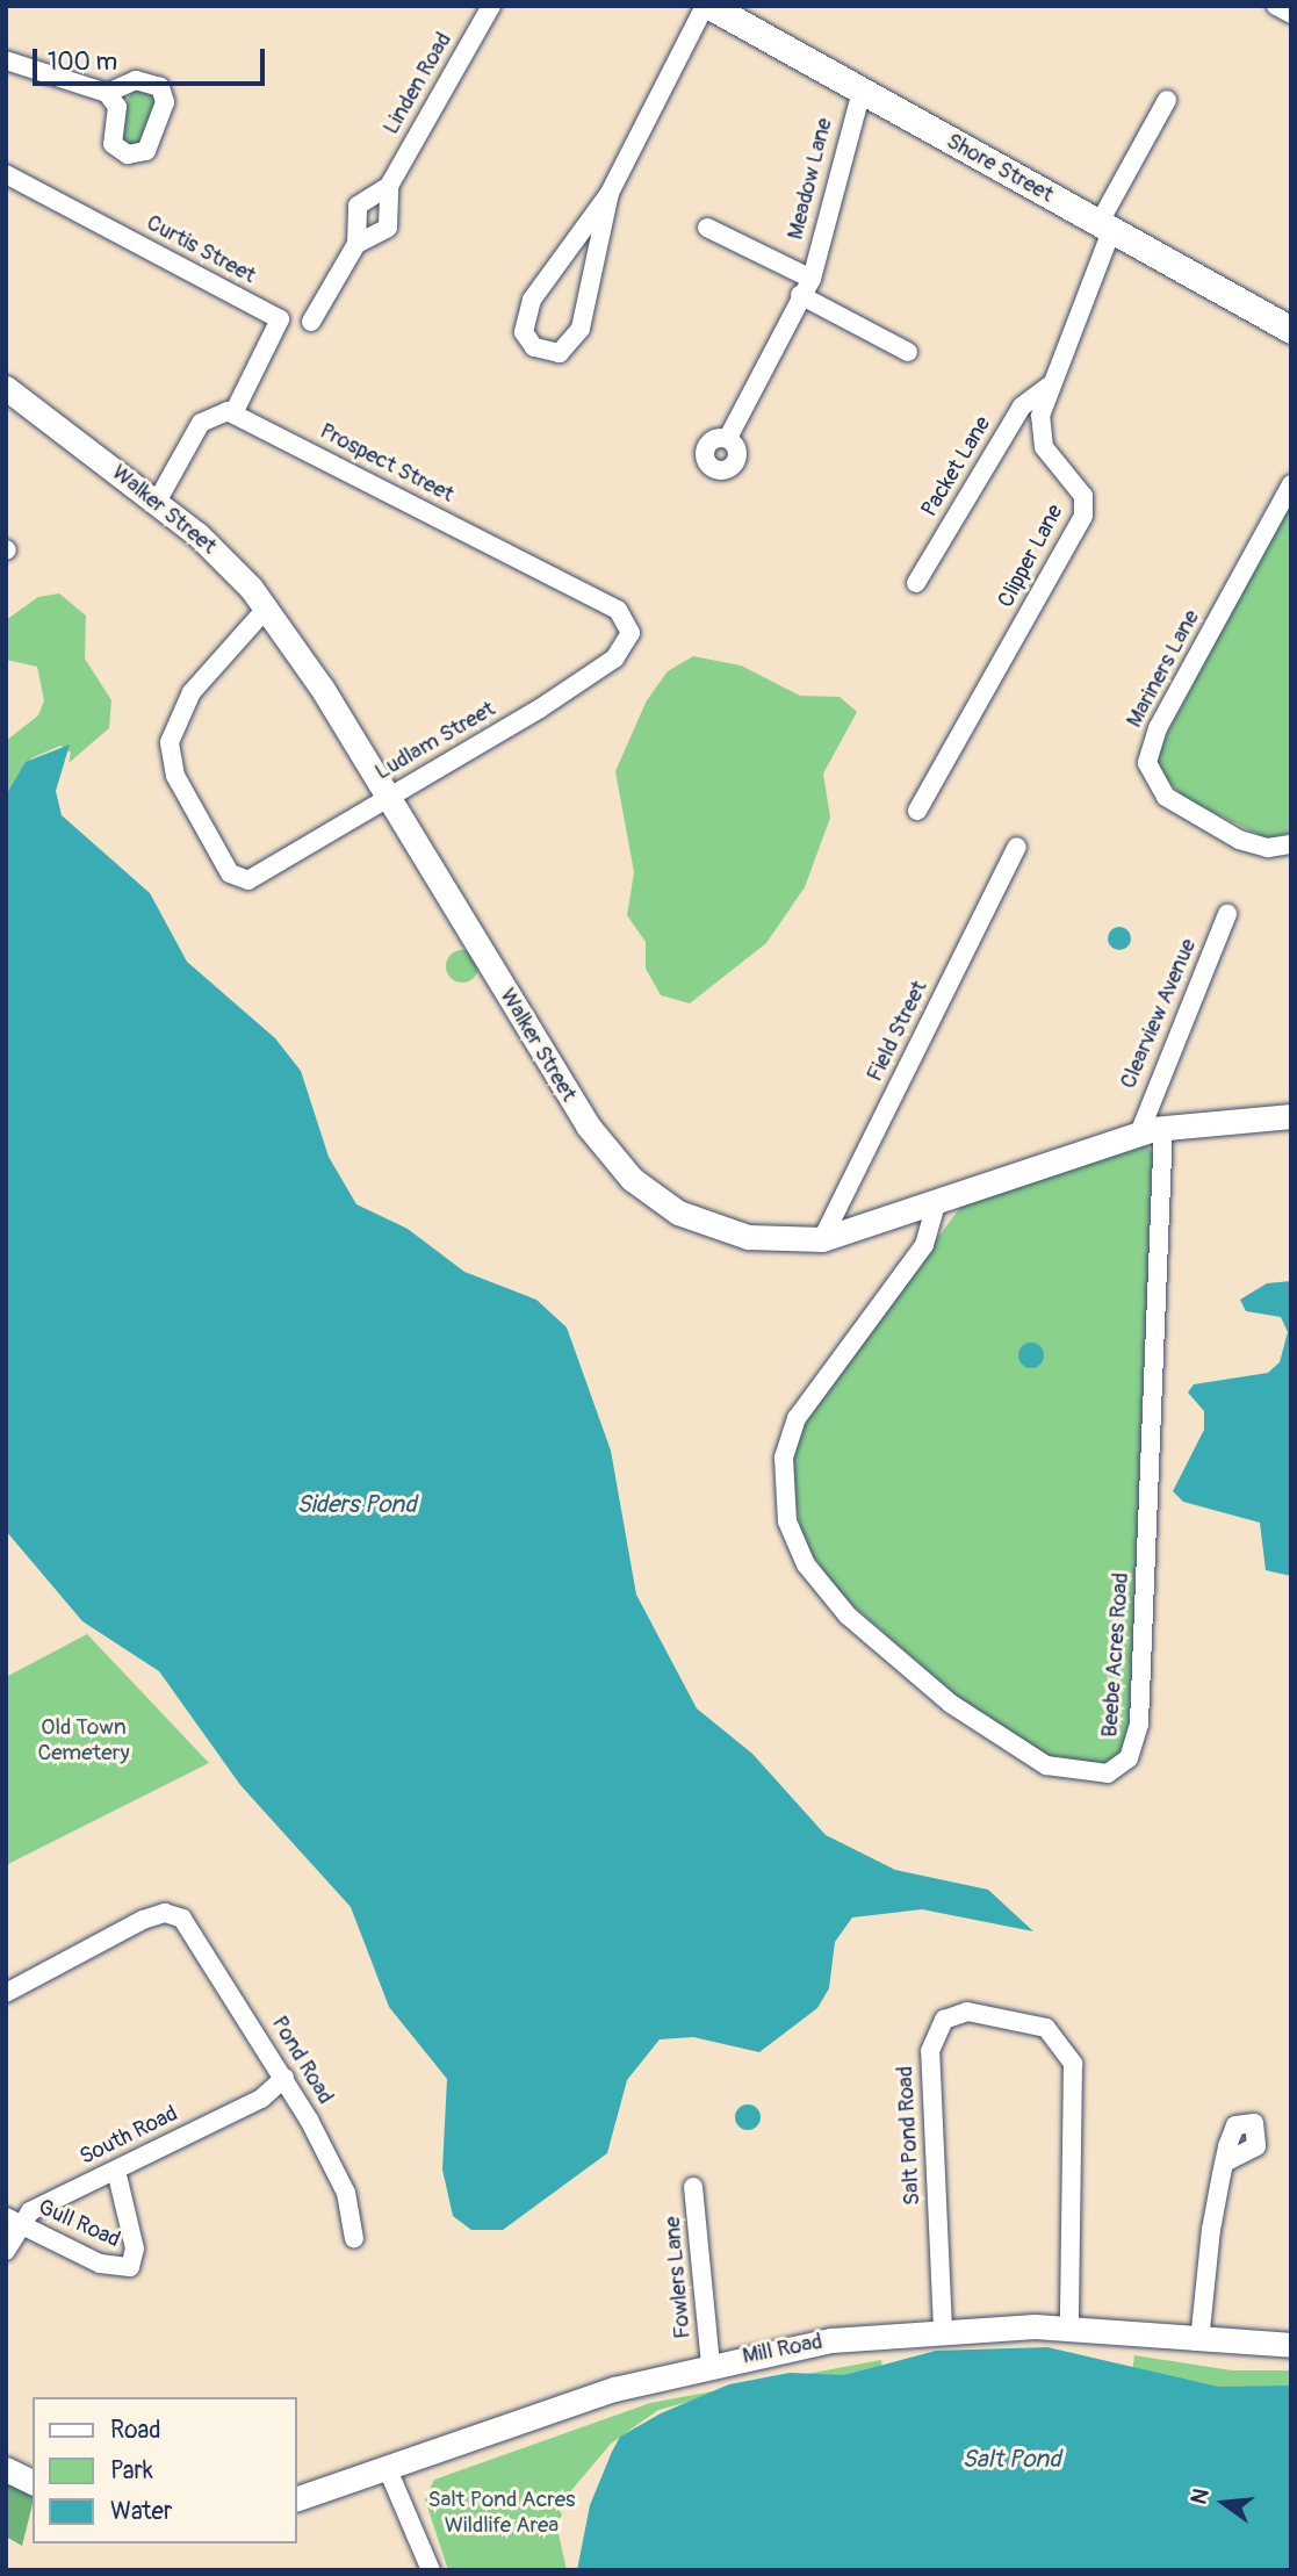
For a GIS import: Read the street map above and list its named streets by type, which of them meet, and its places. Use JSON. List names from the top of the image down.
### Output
{
  "streets": {
    "main road": ["Shore Street"],
    "street": [
      "Linden Road",
      "Meadow Lane",
      "Curtis Street",
      "Prospect Street",
      "Packet Lane",
      "Walker Street",
      "Clipper Lane",
      "Mariners Lane",
      "Ludlam Street",
      "Clearview Avenue",
      "Field Street",
      "Beebe Acres Road",
      "Pond Road",
      "South Road",
      "Salt Pond Road",
      "Gull Road",
      "Fowlers Lane",
      "Mill Road"
    ]
  },
  "crossings": [
    ["Shore Street", "Meadow Lane"],
    ["Shore Street", "Clipper Lane"],
    ["Curtis Street", "Prospect Street"],
    ["Prospect Street", "Ludlam Street"],
    ["Packet Lane", "Clipper Lane"],
    ["Walker Street", "Ludlam Street"],
    ["Walker Street", "Clearview Avenue"],
    ["Walker Street", "Field Street"],
    ["Walker Street", "Beebe Acres Road"],
    ["Pond Road", "South Road"],
    ["South Road", "Gull Road"],
    ["Salt Pond Road", "Mill Road"],
    ["Fowlers Lane", "Mill Road"]
  ],
  "water": ["Siders Pond", "Salt Pond"],
  "parks": ["Old Town Cemetery", "Salt Pond Acres Wildlife Area"],
  "legend": ["Road", "Park", "Water"],
  "scale_bar": "100 m",
  "north": "left"
}
